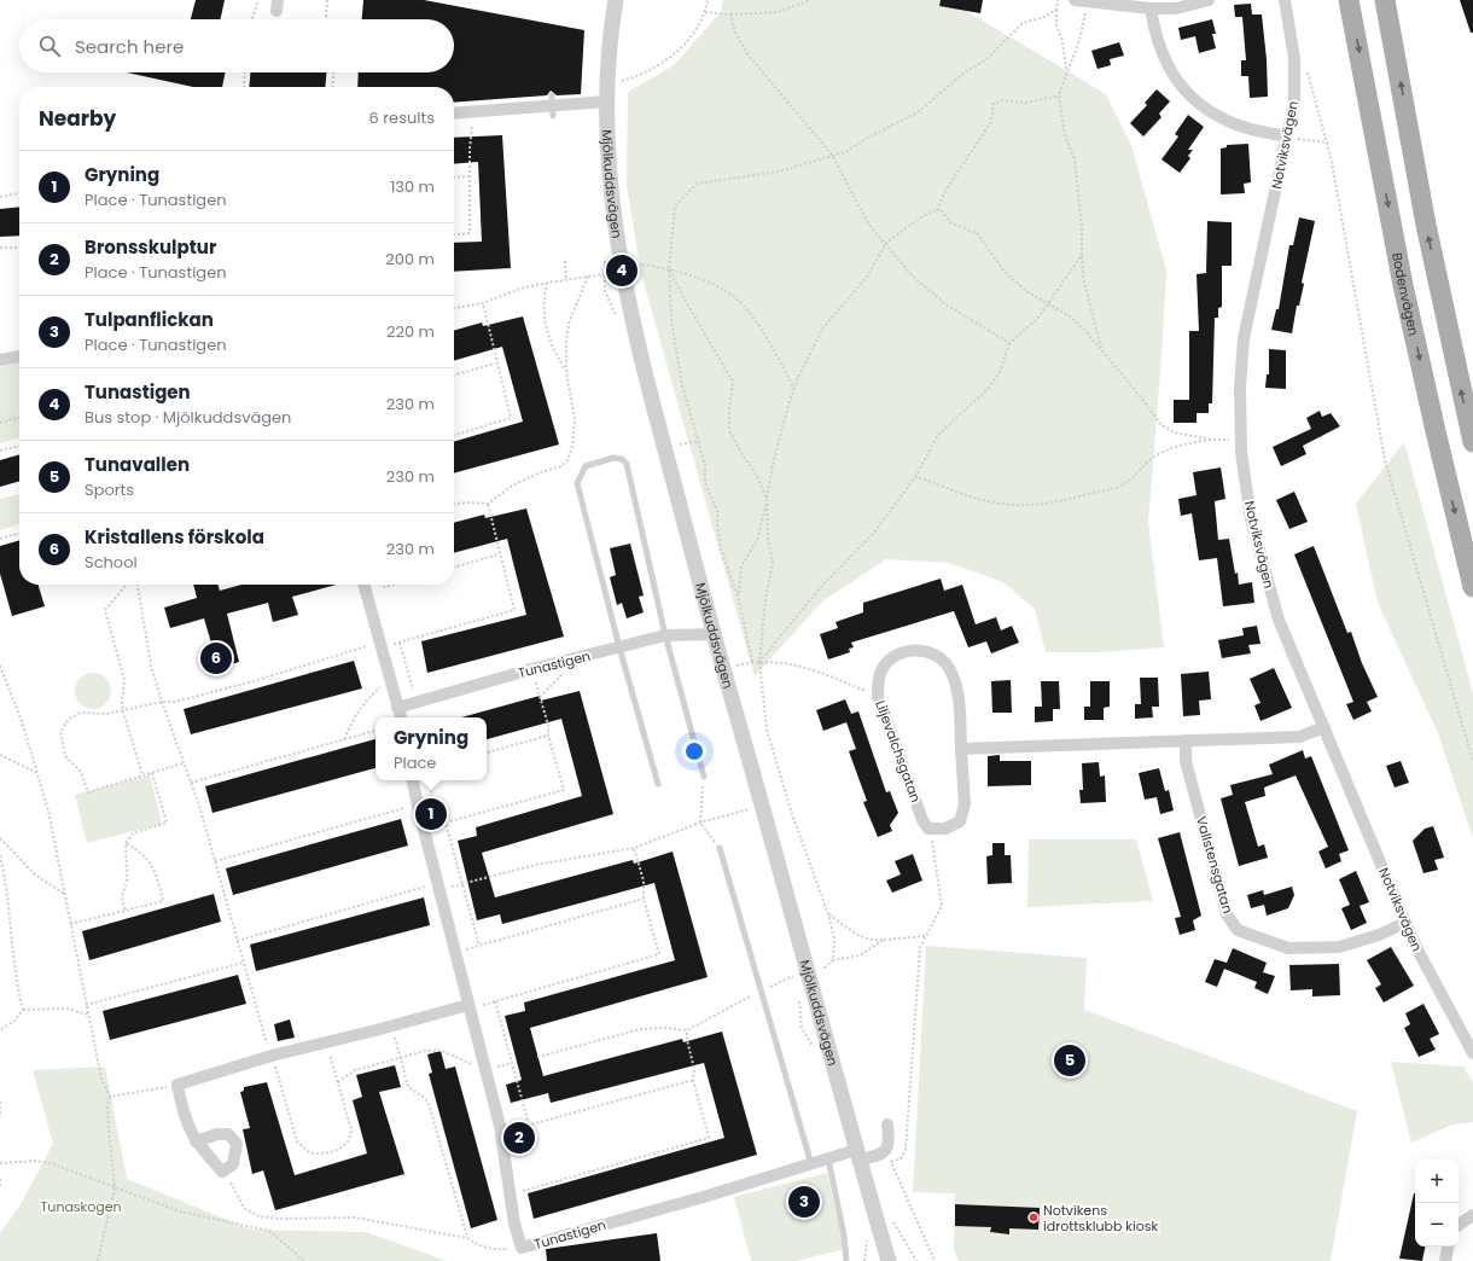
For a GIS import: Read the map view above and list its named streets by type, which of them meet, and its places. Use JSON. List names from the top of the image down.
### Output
{
  "streets": {
    "main road": ["Bodenvägen"],
    "street": [
      "Notviksvägen",
      "Mjölkuddsvägen",
      "Tunastigen",
      "Liljevalchsgatan",
      "Vallstensgatan"
    ]
  },
  "crossings": [
    ["Notviksvägen", "Vallstensgatan"],
    ["Mjölkuddsvägen", "Tunastigen"]
  ],
  "parks": ["Tunaskogen"],
  "places": ["Notvikens idrottsklubb kiosk"],
  "page": {
    "search": "Search here",
    "heading": ["Nearby", "6 results"],
    "list": [
      {
        "mark": "1",
        "name": "Gryning",
        "note": "Place · Tunastigen",
        "value": "130 m"
      },
      {
        "mark": "2",
        "name": "Bronsskulptur",
        "note": "Place · Tunastigen",
        "value": "200 m"
      },
      {
        "mark": "3",
        "name": "Tulpanflickan",
        "note": "Place · Tunastigen",
        "value": "220 m"
      },
      {
        "mark": "4",
        "name": "Tunastigen",
        "note": "Bus stop · Mjölkuddsvägen",
        "value": "230 m"
      },
      {
        "mark": "5",
        "name": "Tunavallen",
        "note": "Sports",
        "value": "230 m"
      },
      {
        "mark": "6",
        "name": "Kristallens förskola",
        "note": "School",
        "value": "230 m"
      }
    ],
    "pins": [
      "4",
      "6",
      "1",
      "5",
      "2",
      "3"
    ],
    "popup": ["Gryning", "Place"],
    "map_buttons": ["+", "−"]
  }
}
